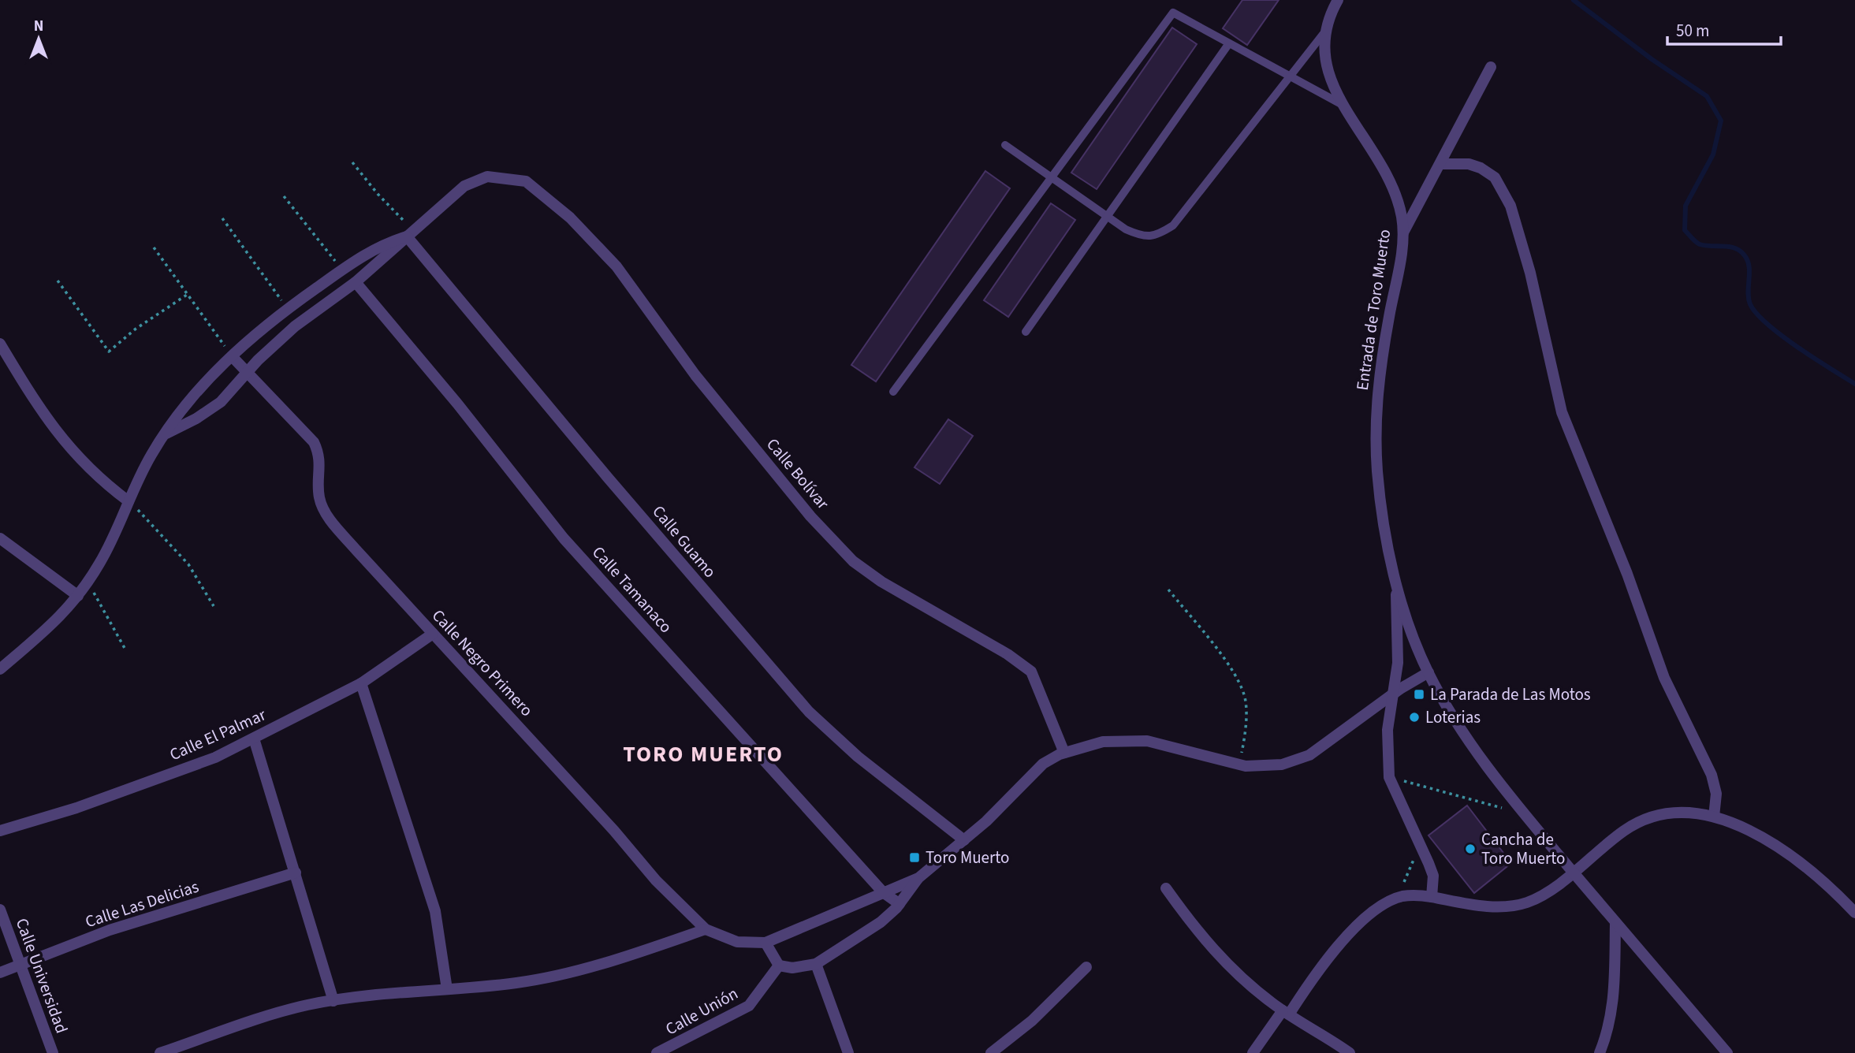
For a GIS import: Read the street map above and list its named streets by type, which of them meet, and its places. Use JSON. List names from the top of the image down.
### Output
{
  "streets": {
    "street": [
      "Entrada de Toro Muerto",
      "Calle Bolívar",
      "Calle Guamo",
      "Calle Tamanaco",
      "Calle Negro Primero",
      "Calle El Palmar",
      "Calle Las Delicias",
      "Calle Universidad",
      "Calle Unión"
    ]
  },
  "crossings": [
    ["Calle Bolívar", "Calle Guamo"],
    ["Calle Negro Primero", "Calle El Palmar"],
    ["Calle Las Delicias", "Calle Universidad"]
  ],
  "districts": ["TORO MUERTO"],
  "places": {
    "transit": ["La Parada de Las Motos", "Toro Muerto"],
    "other": ["Loterias", "Cancha de Toro Muerto"]
  },
  "scale_bar": "50 m",
  "north": "top"
}
